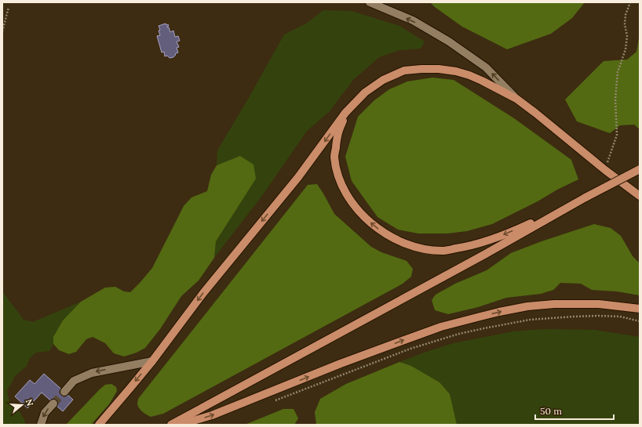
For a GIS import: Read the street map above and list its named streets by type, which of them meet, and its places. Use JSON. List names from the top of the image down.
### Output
{
  "scale_bar": "50 m",
  "north": "right"
}
